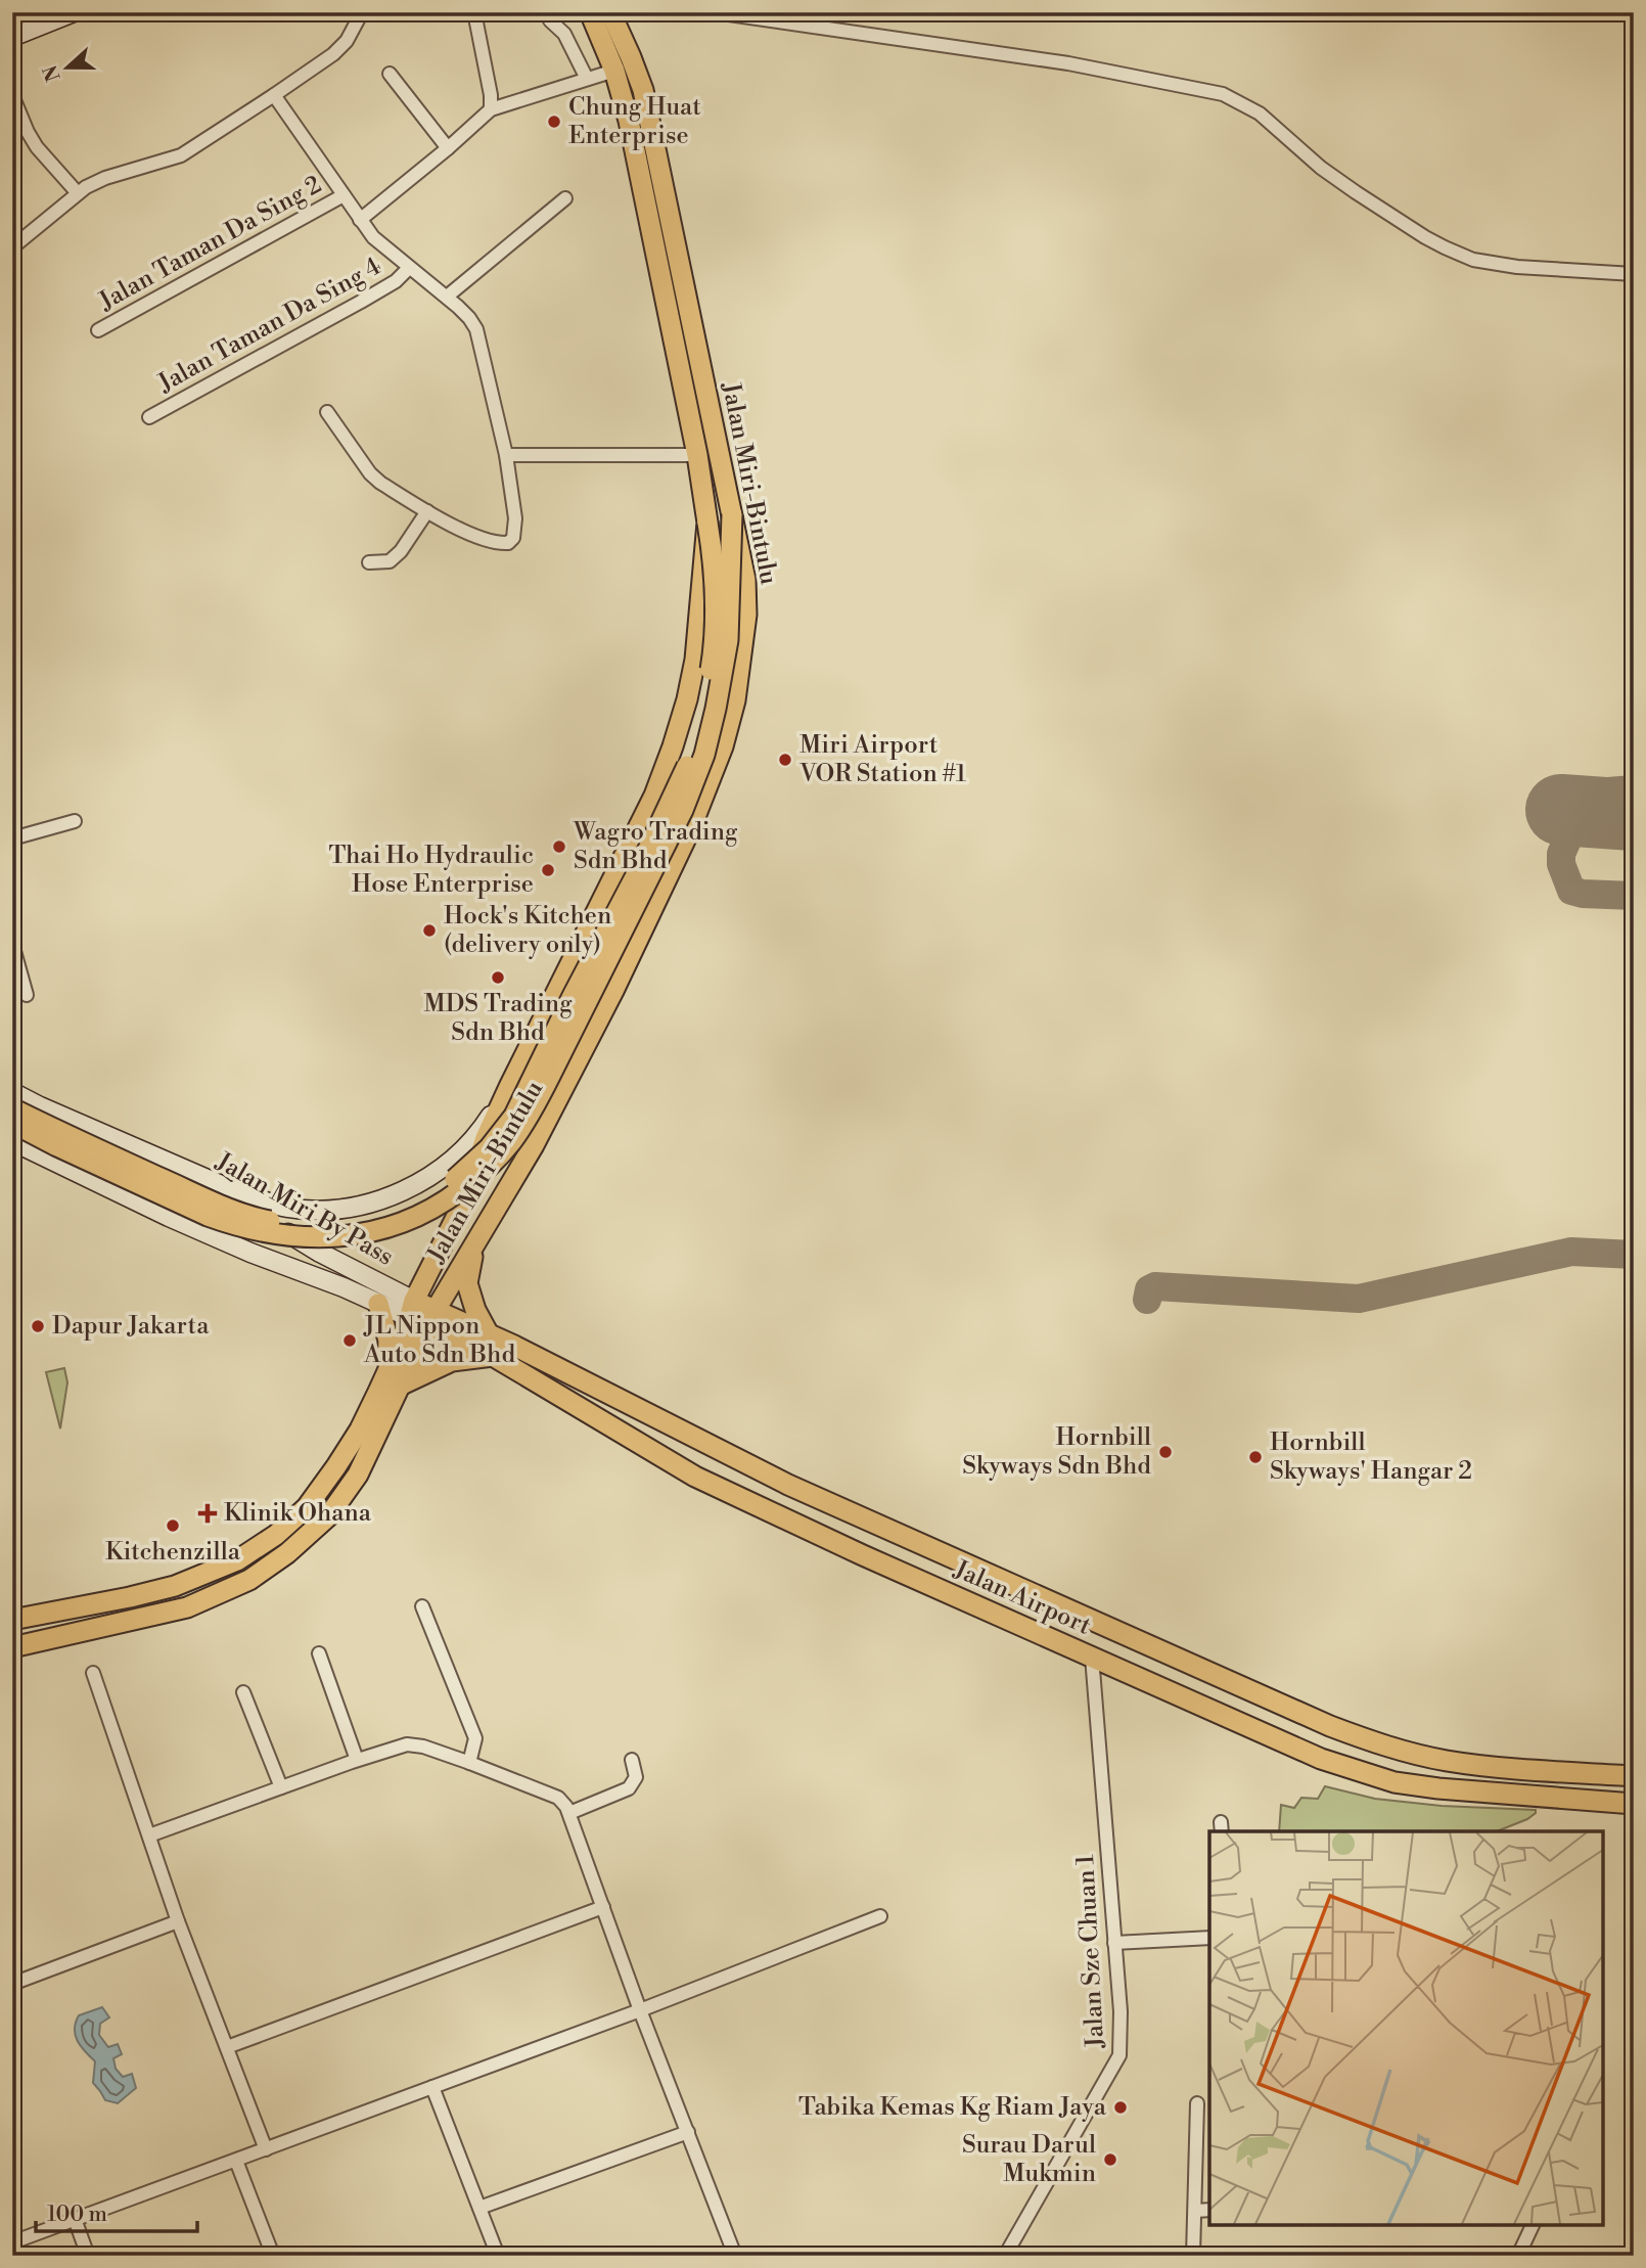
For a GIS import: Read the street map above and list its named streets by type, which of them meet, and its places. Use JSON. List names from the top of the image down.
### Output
{
  "streets": {
    "main road": ["Jalan Miri-Bintulu", "Jalan Miri By Pass", "Jalan Airport"],
    "street": ["Jalan Taman Da Sing 2", "Jalan Taman Da Sing 4", "Jalan Sze Chuan 1"]
  },
  "crossings": [
    ["Jalan Miri-Bintulu", "Jalan Miri By Pass"],
    ["Jalan Miri-Bintulu", "Jalan Airport"],
    ["Jalan Airport", "Jalan Sze Chuan 1"]
  ],
  "places": {
    "other": [
      "Chung Huat Enterprise",
      "Miri Airport VOR Station #1",
      "Wagro Trading Sdn Bhd",
      "Thai Ho Hydraulic Hose Enterprise",
      "Hock's Kitchen (delivery only)",
      "MDS Trading Sdn Bhd",
      "Dapur Jakarta",
      "JL Nippon Auto Sdn Bhd",
      "Hornbill Skyways Sdn Bhd",
      "Hornbill Skyways' Hangar 2",
      "Kitchenzilla",
      "Tabika Kemas Kg Riam Jaya",
      "Surau Darul Mukmin"
    ],
    "health": ["Klinik Ohana"]
  },
  "scale_bar": "100 m",
  "north": "left"
}
